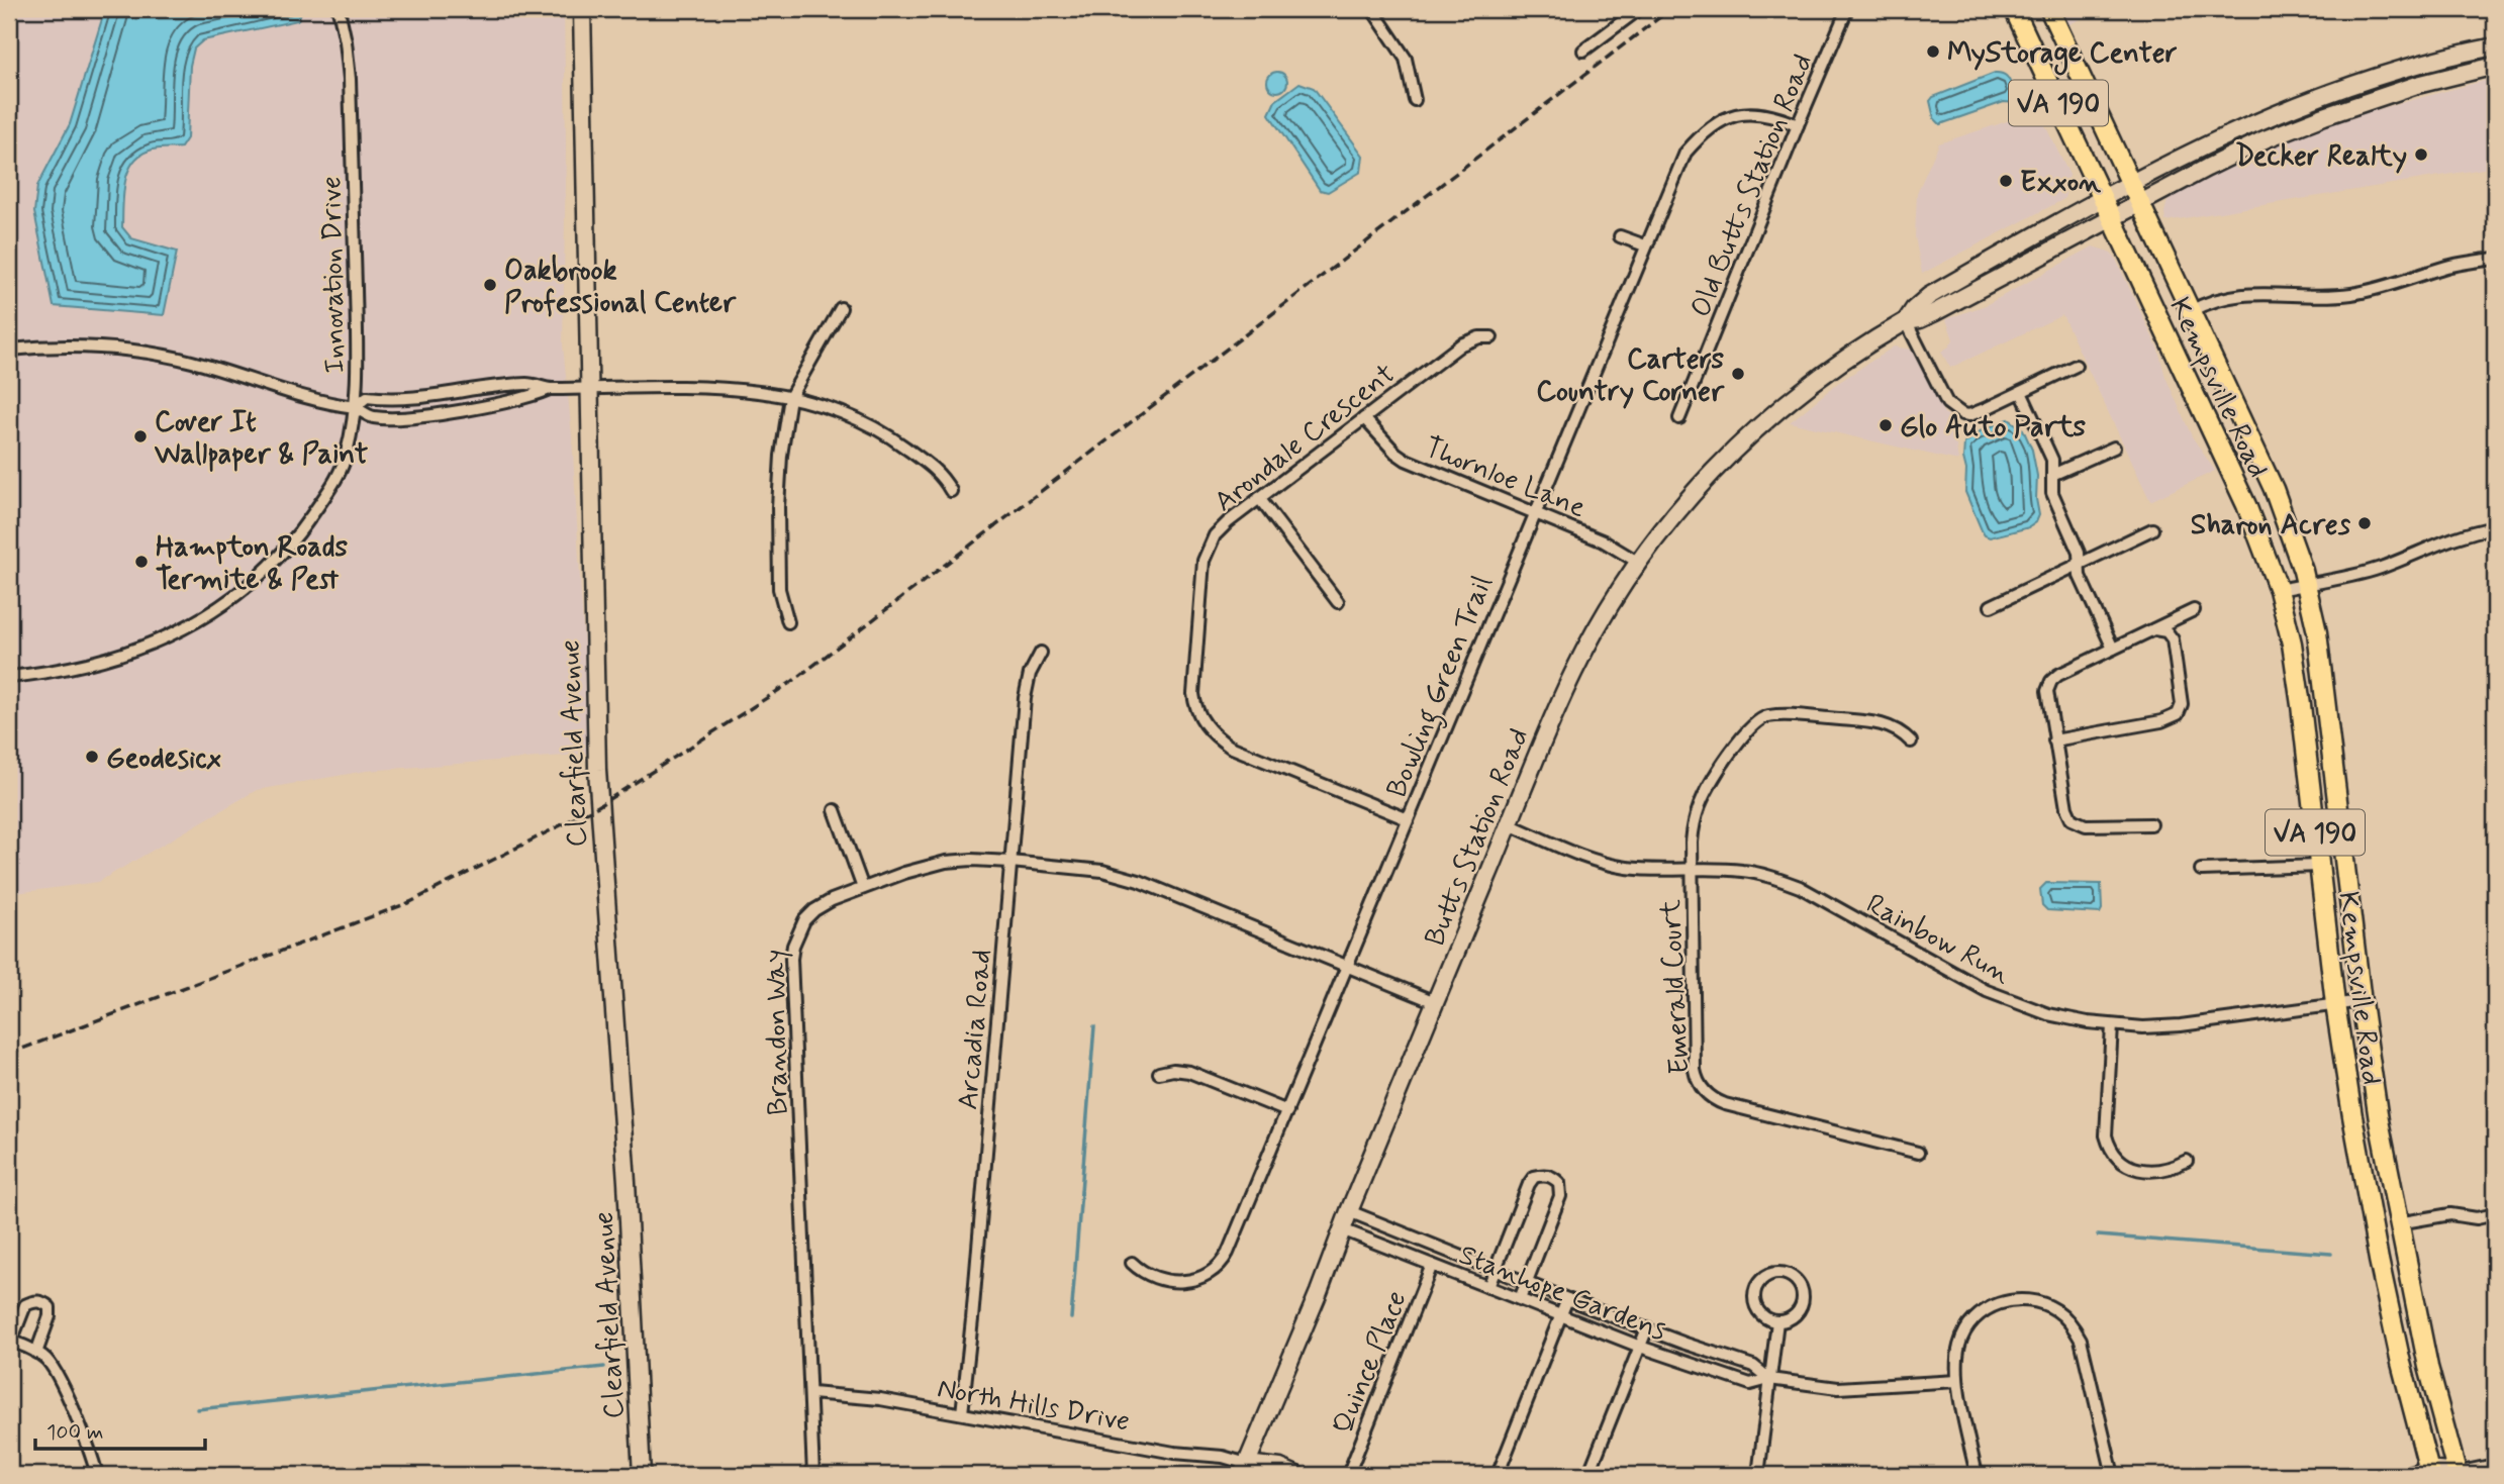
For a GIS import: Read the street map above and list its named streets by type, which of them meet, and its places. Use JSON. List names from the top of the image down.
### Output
{
  "streets": {
    "main road": [
      "VA 190",
      "Kempsville Road",
      "Clearfield Avenue",
      "Butts Station Road"
    ],
    "street": [
      "Old Butts Station Road",
      "Innovation Drive",
      "Arondale Crescent",
      "Thornloe Lane",
      "Bowling Green Trail",
      "Rainbow Run",
      "Emerald Court",
      "Arcadia Road",
      "Brandon Way",
      "Stanhope Gardens",
      "Quince Place",
      "North Hills Drive"
    ]
  },
  "crossings": [
    ["Old Butts Station Road", "Bowling Green Trail"],
    ["Kempsville Road", "Butts Station Road"],
    ["Kempsville Road", "Rainbow Run"],
    ["Arondale Crescent", "Thornloe Lane"],
    ["Arondale Crescent", "Bowling Green Trail"],
    ["Thornloe Lane", "Bowling Green Trail"],
    ["Thornloe Lane", "Butts Station Road"],
    ["Bowling Green Trail", "Brandon Way"],
    ["Butts Station Road", "Rainbow Run"],
    ["Butts Station Road", "Brandon Way"],
    ["Butts Station Road", "Stanhope Gardens"],
    ["Butts Station Road", "North Hills Drive"],
    ["Rainbow Run", "Emerald Court"],
    ["Arcadia Road", "Brandon Way"],
    ["Arcadia Road", "North Hills Drive"],
    ["Brandon Way", "North Hills Drive"],
    ["Stanhope Gardens", "Quince Place"]
  ],
  "places": [
    "MyStorage Center",
    "Decker Realty",
    "Exxon",
    "Oakbrook Professional Center",
    "Carters Country Corner",
    "Glo Auto Parts",
    "Cover It Wallpaper & Paint",
    "Sharon Acres",
    "Hampton Roads Termite & Pest",
    "Geodesicx"
  ],
  "scale_bar": "100 m"
}
